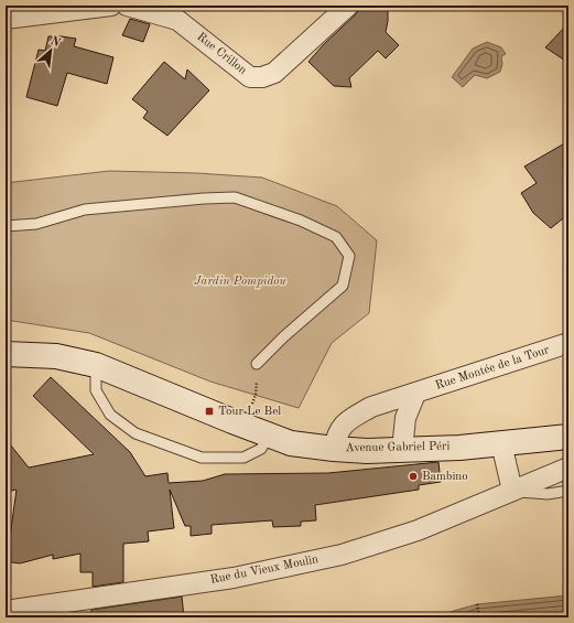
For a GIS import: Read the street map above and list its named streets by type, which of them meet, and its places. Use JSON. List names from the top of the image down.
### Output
{
  "streets": {
    "main road": ["Avenue Gabriel Péri"],
    "street": ["Rue Crillon", "Rue Montée de la Tour", "Rue du Vieux Moulin"]
  },
  "crossings": [
    ["Rue Montée de la Tour", "Avenue Gabriel Péri"]
  ],
  "parks": ["Jardin Pompidou"],
  "places": {
    "transit": ["Tour Le Bel"],
    "other": ["Bambino"]
  },
  "north": "top right"
}
